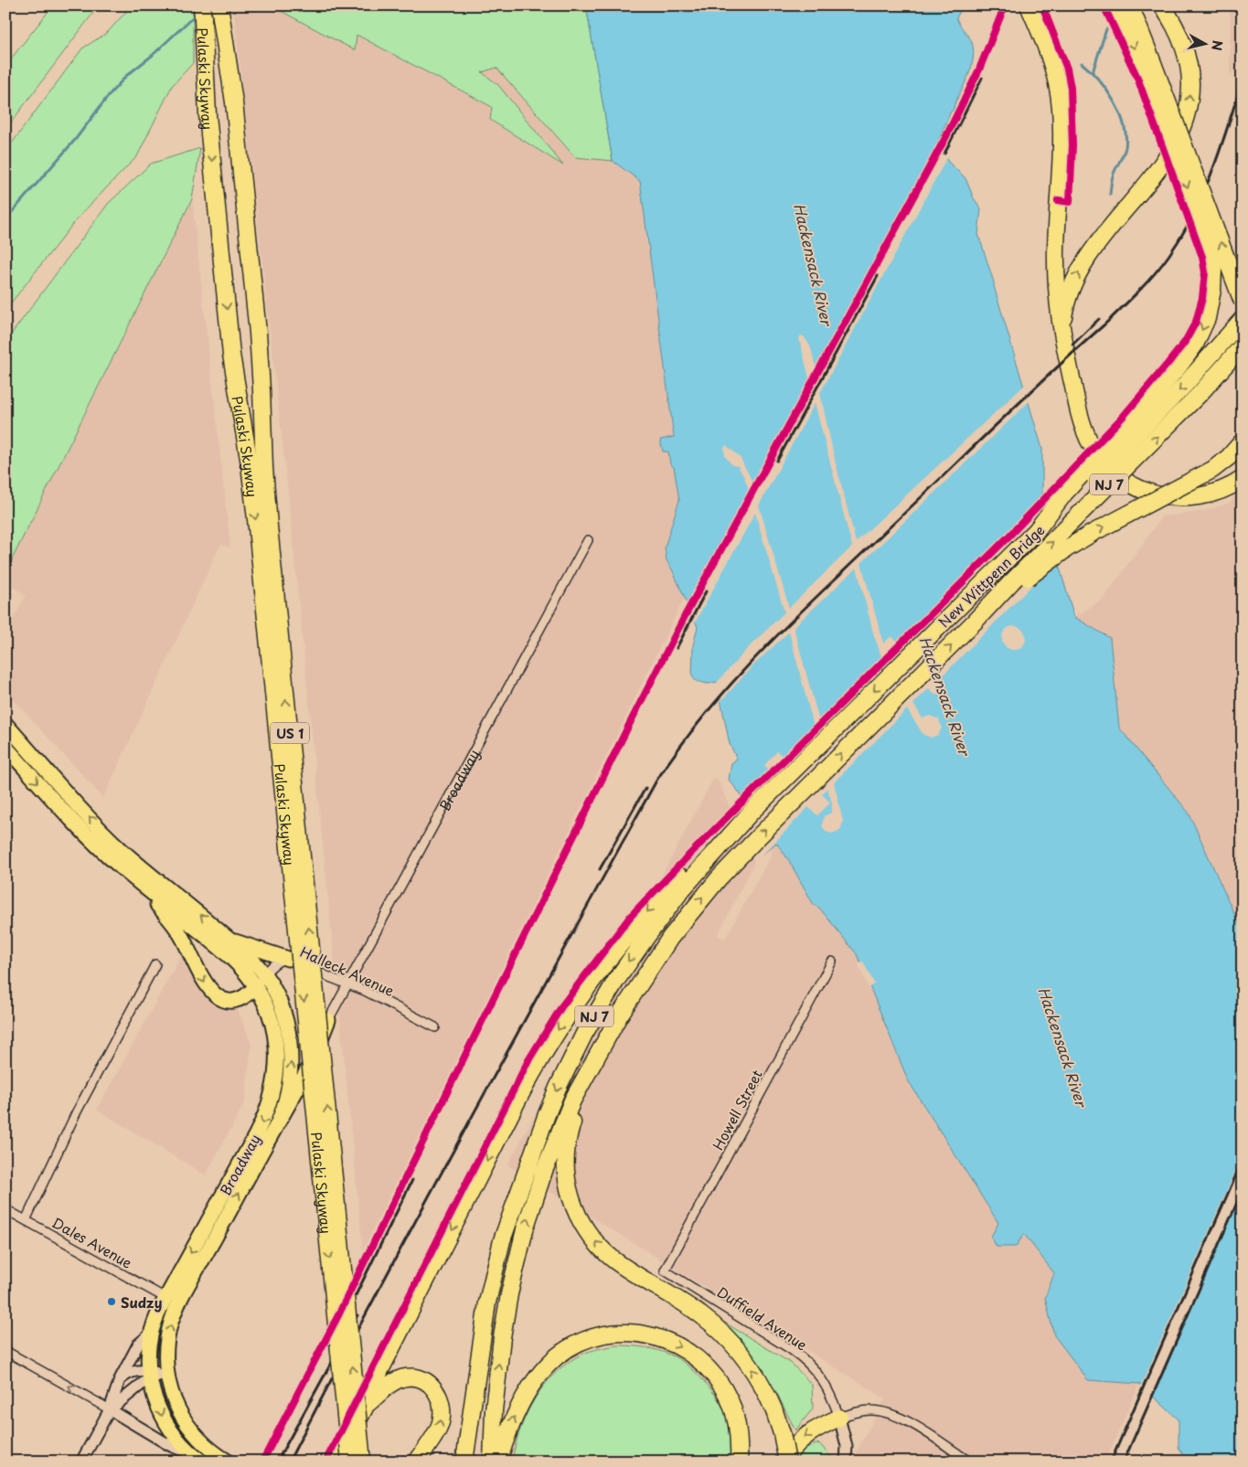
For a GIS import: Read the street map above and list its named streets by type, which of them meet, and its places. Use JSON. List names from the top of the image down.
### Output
{
  "streets": {
    "highway": [
      "Pulaski Skyway",
      "NJ 7",
      "New Wittpenn Bridge",
      "US 1",
      "Broadway"
    ],
    "street": [
      "Halleck Avenue",
      "Howell Street",
      "Dales Avenue",
      "Duffield Avenue"
    ]
  },
  "crossings": [
    ["NJ 7", "New Wittpenn Bridge"],
    ["Broadway", "Halleck Avenue"],
    ["Broadway", "Dales Avenue"],
    ["Howell Street", "Duffield Avenue"]
  ],
  "water": ["Hackensack River"],
  "places": ["Sudzy"],
  "north": "right"
}
